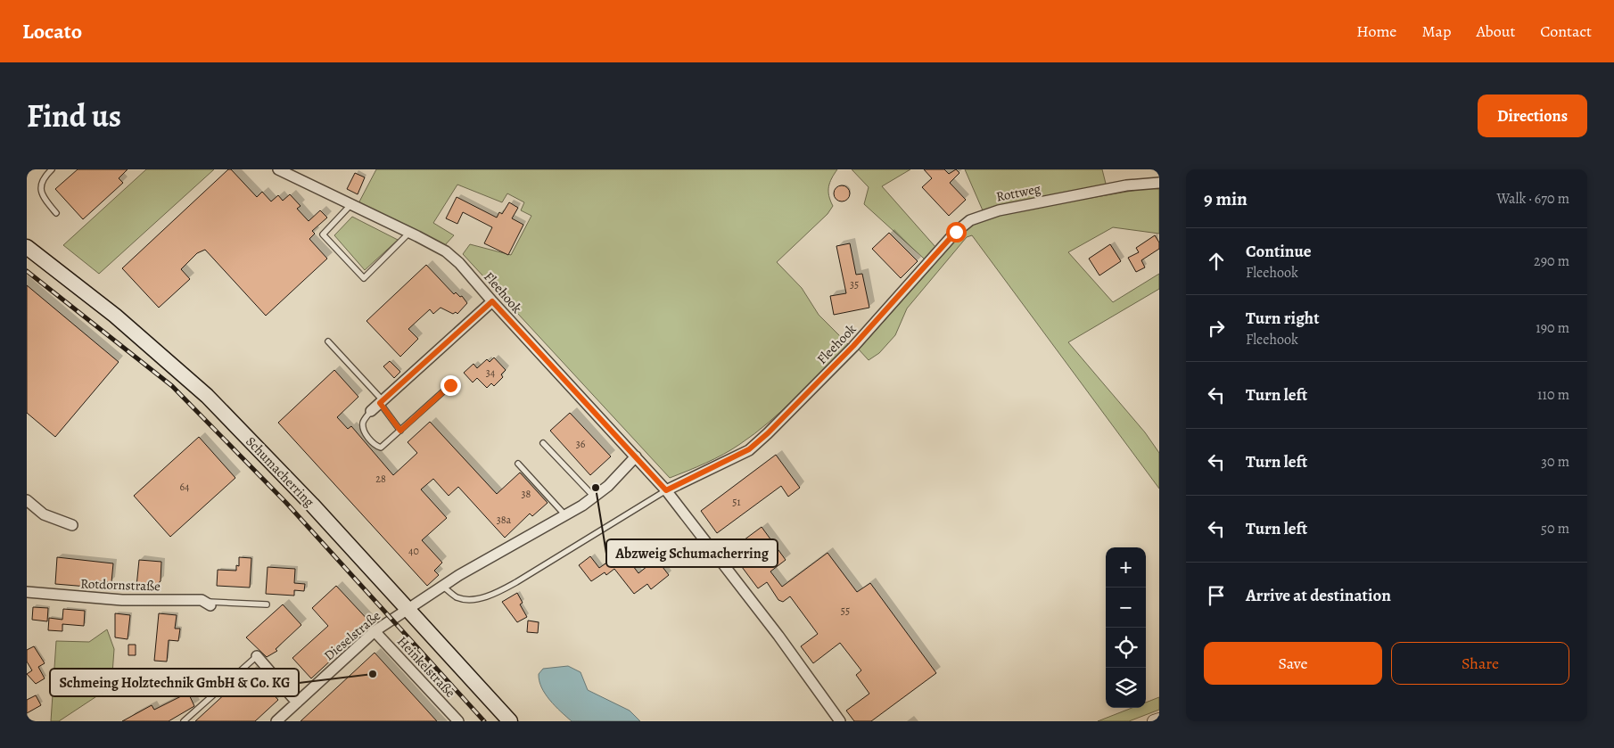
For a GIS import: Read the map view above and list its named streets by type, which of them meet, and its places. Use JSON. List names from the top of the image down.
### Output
{
  "streets": {
    "main road": ["Schumacherring"],
    "street": [
      "Rottweg",
      "Fleehook",
      "Rotdornstraße",
      "Dieselstraße",
      "Heinkelstraße"
    ]
  },
  "crossings": [
    ["Rottweg", "Fleehook"],
    ["Fleehook", "Dieselstraße"],
    ["Schumacherring", "Dieselstraße"],
    ["Dieselstraße", "Heinkelstraße"]
  ],
  "places": ["Abzweig Schumacherring", "Schmeing Holztechnik GmbH & Co. KG"],
  "house_numbers": [
    "35",
    "34",
    "36",
    "28",
    "64",
    "38",
    "51",
    "38a",
    "40",
    "55"
  ],
  "page": {
    "header": "Locato",
    "nav": [
      "Home",
      "Map",
      "About",
      "Contact"
    ],
    "title": "Find us",
    "buttons": [
      "Directions",
      ["Save", "Share"]
    ],
    "heading": ["9 min", "Walk · 670 m"],
    "list": [
      ["Continue", "Fleehook", "290 m"],
      ["Turn right", "Fleehook", "190 m"],
      ["Turn left", "110 m"],
      ["Turn left", "30 m"],
      ["Turn left", "50 m"],
      "Arrive at destination"
    ],
    "map_buttons": ["+", "−"]
  }
}
